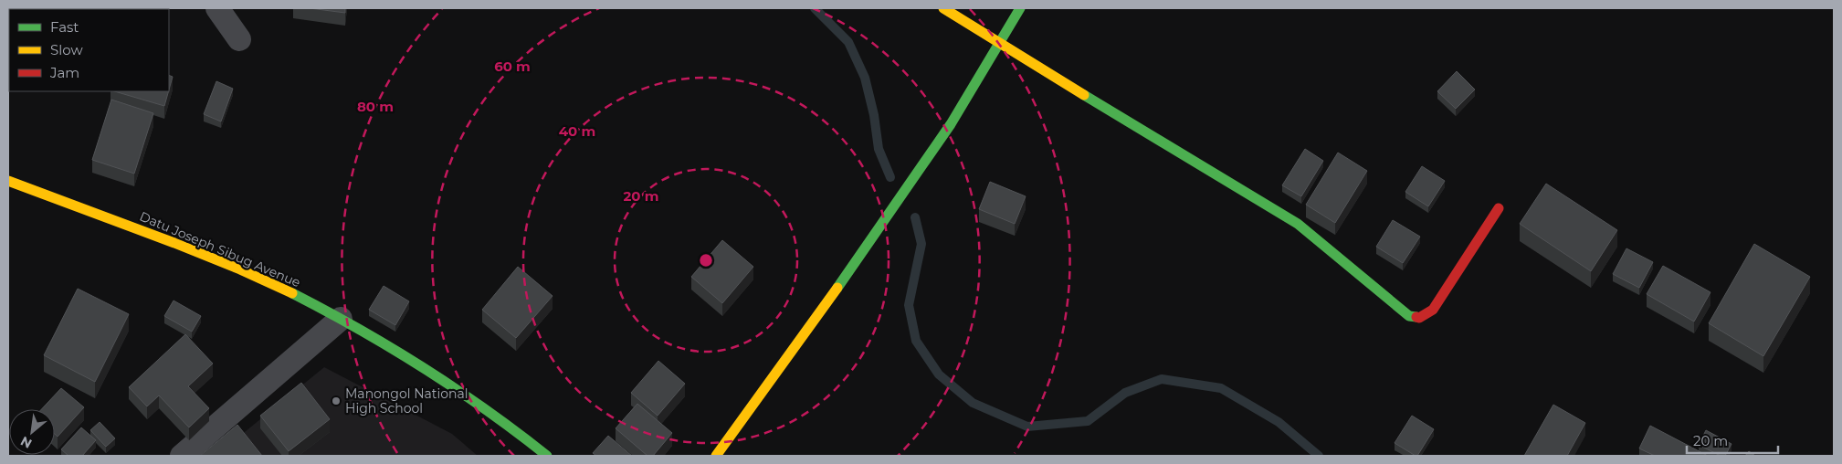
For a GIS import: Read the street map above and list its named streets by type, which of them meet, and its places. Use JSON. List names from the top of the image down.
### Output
{
  "streets": {
    "street": ["Datu Joseph Sibug Avenue"]
  },
  "places": ["Manongol National High School"],
  "legend": ["Fast", "Slow", "Jam"],
  "scale_bar": "20 m",
  "north": "bottom left",
  "rings": [
    "60 m",
    "80 m",
    "40 m",
    "20 m"
  ]
}
